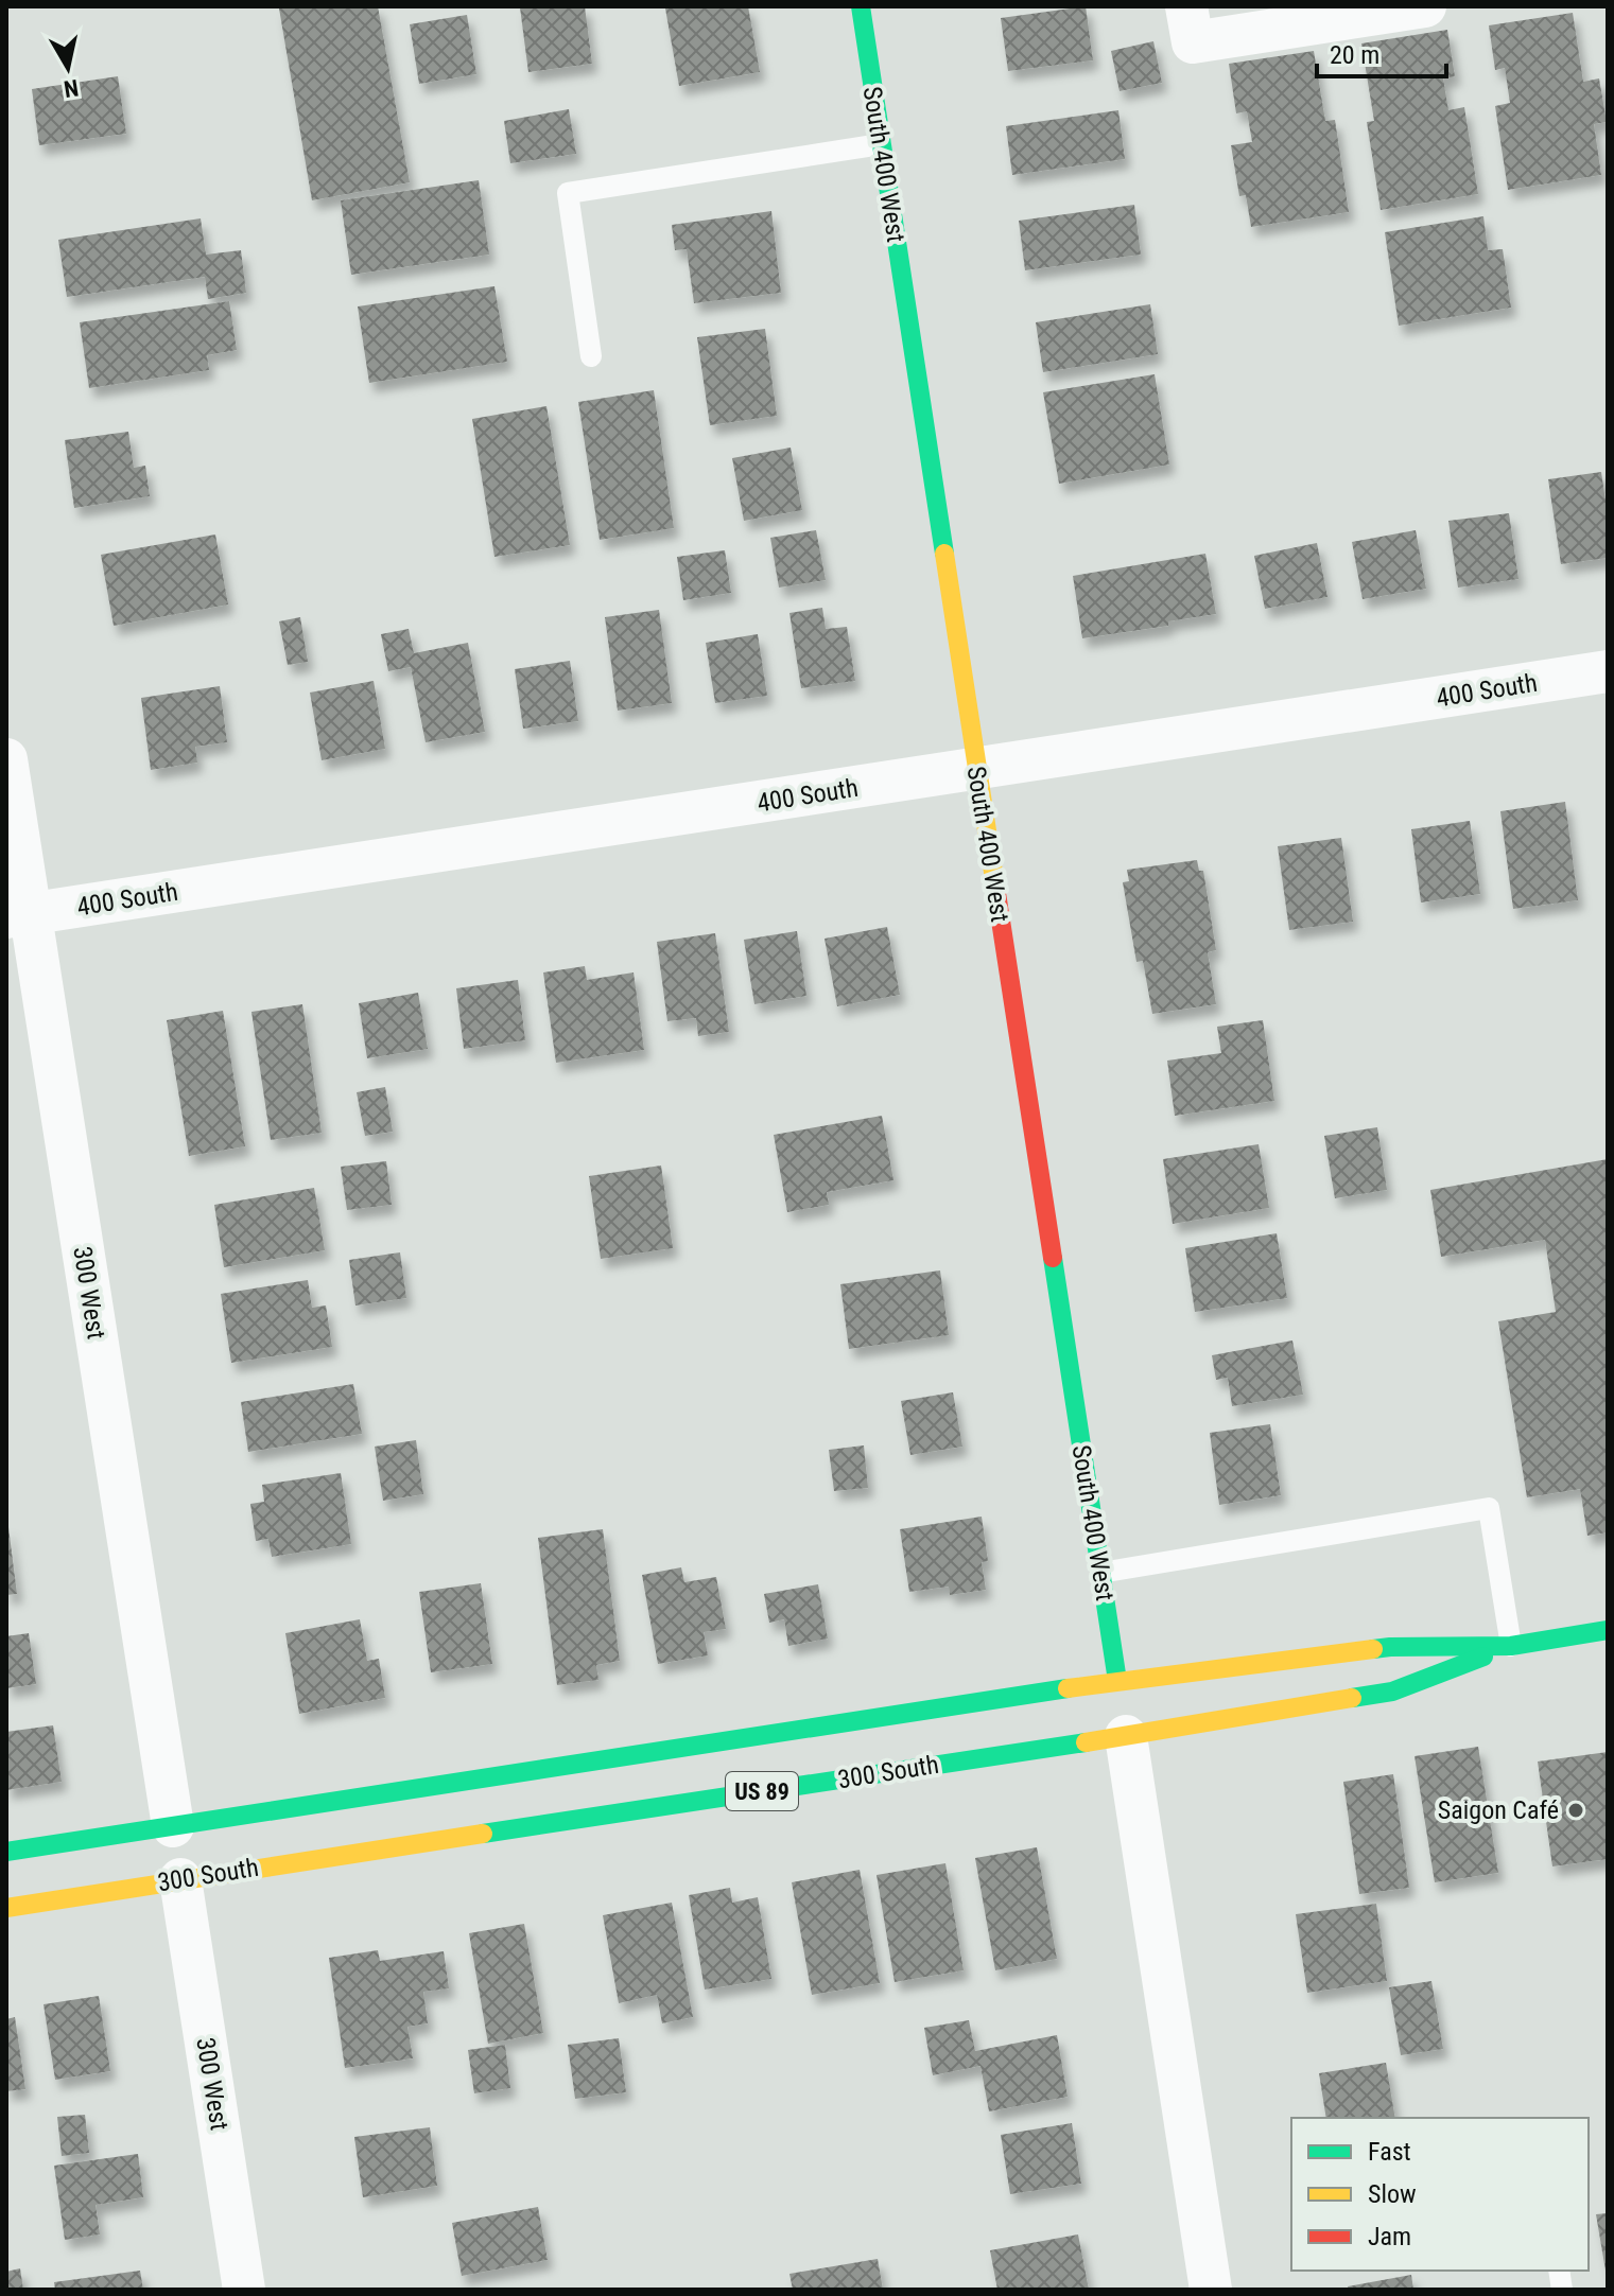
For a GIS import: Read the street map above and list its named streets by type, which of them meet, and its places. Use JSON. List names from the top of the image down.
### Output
{
  "streets": {
    "main road": ["South 400 West", "300 South", "US 89"],
    "street": ["400 South", "300 West"]
  },
  "crossings": [
    ["South 400 West", "400 South"],
    ["South 400 West", "300 South"],
    ["400 South", "300 West"],
    ["300 West", "300 South"]
  ],
  "places": ["Saigon Café"],
  "legend": ["Fast", "Slow", "Jam"],
  "scale_bar": "20 m",
  "north": "bottom"
}
